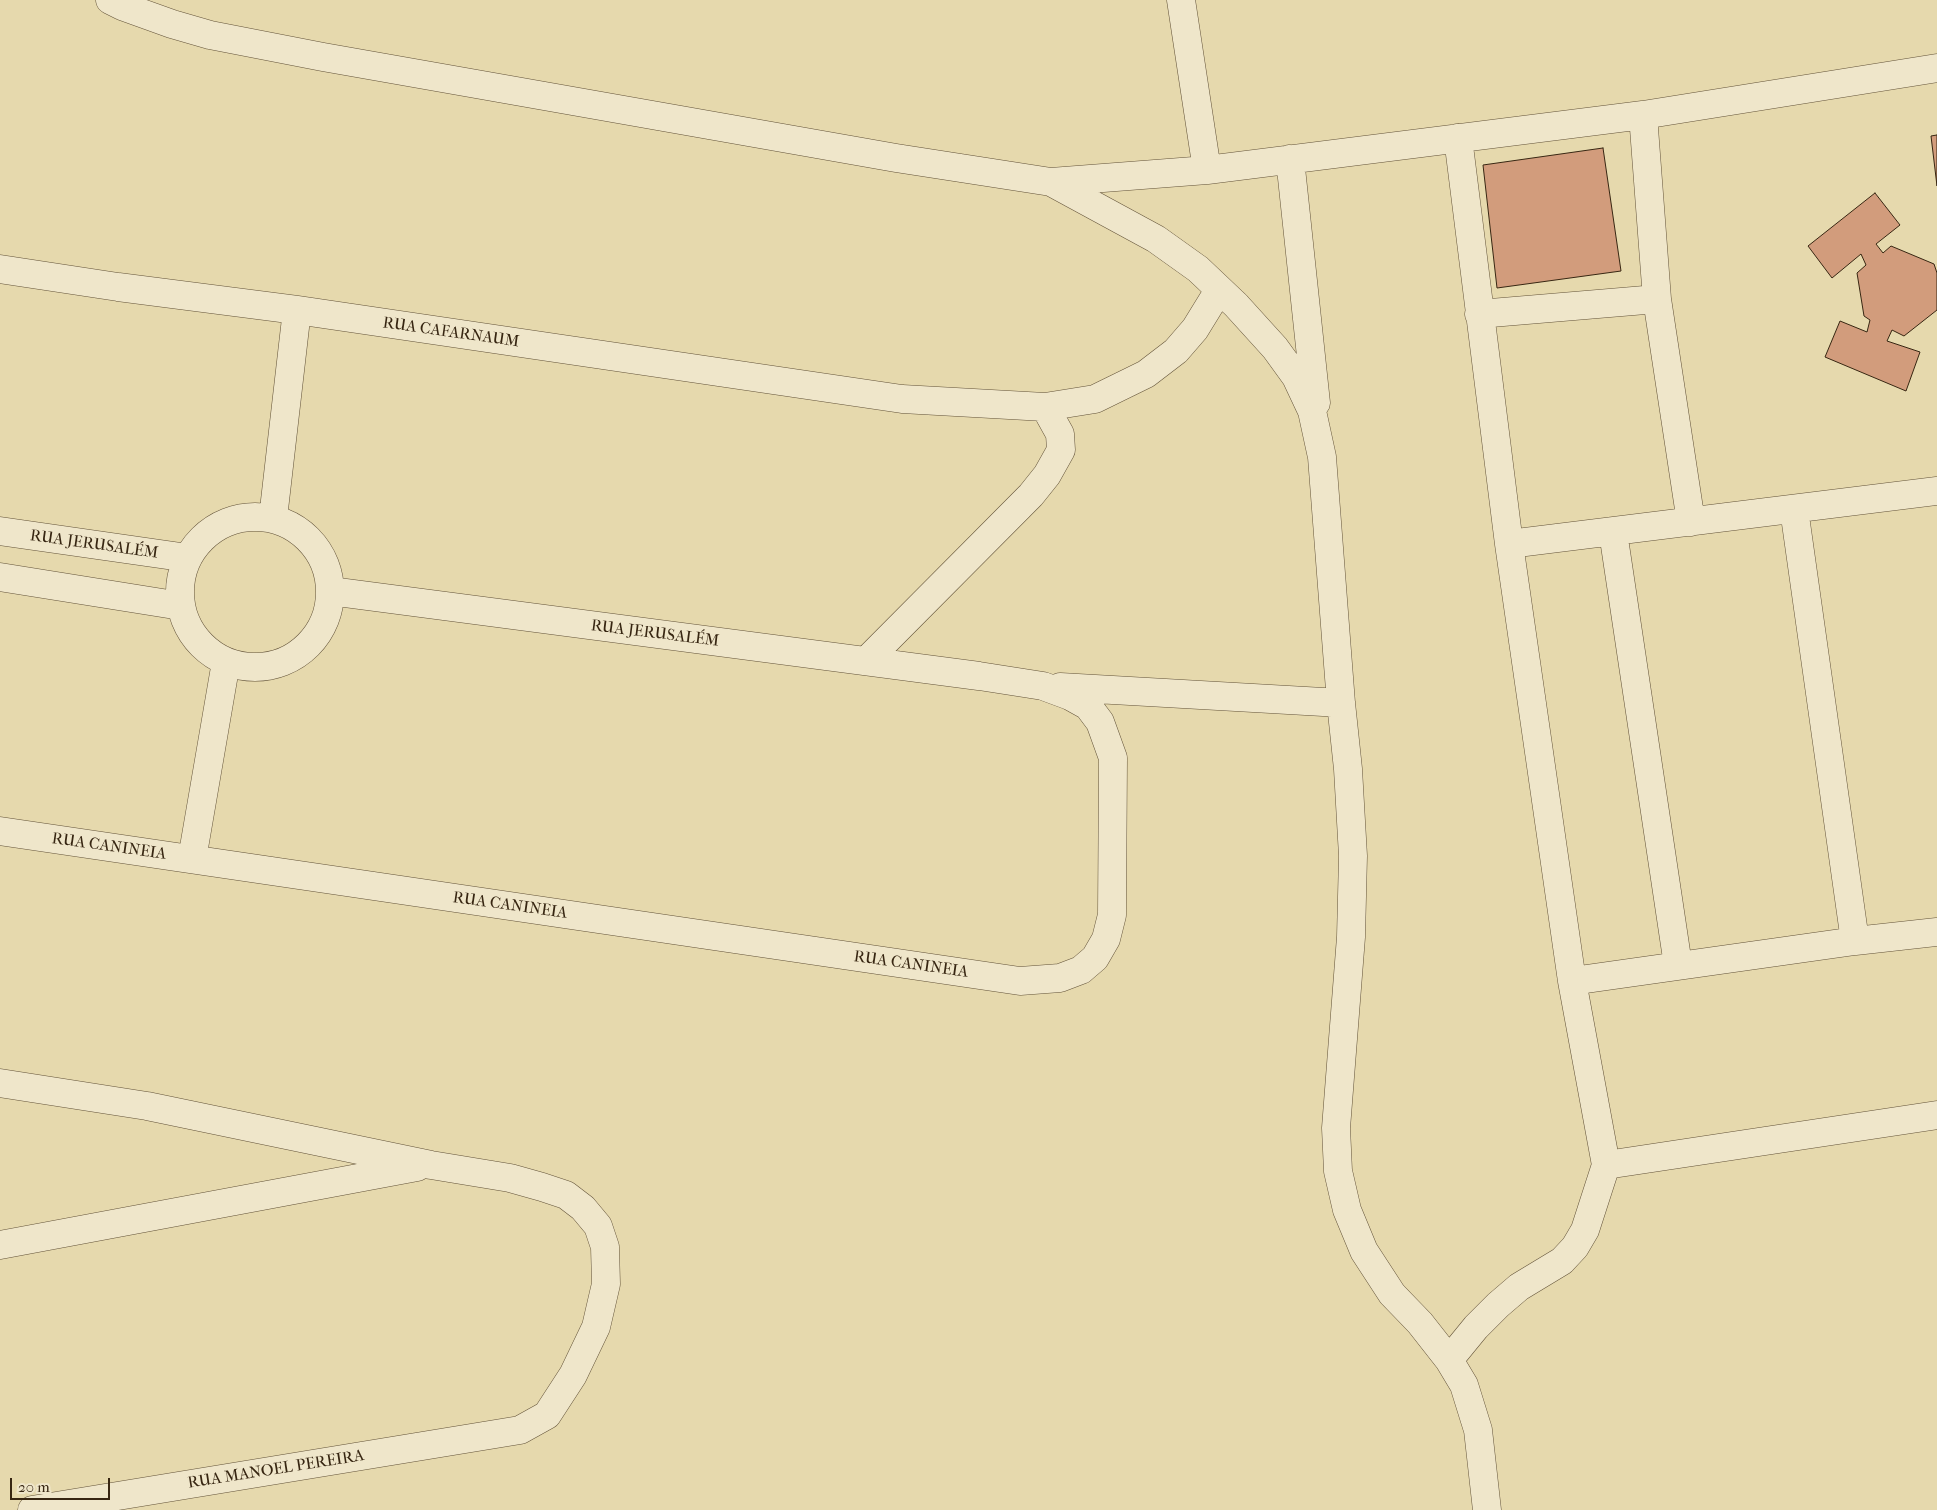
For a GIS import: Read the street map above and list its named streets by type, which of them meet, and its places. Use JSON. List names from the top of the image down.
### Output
{
  "streets": {
    "street": [
      "RUA CAFARNAUM",
      "RUA JERUSALÉM",
      "RUA CANINEIA",
      "RUA MANOEL PEREIRA"
    ]
  },
  "crossings": [
    ["RUA JERUSALÉM", "RUA CANINEIA"]
  ],
  "scale_bar": "20 m"
}
